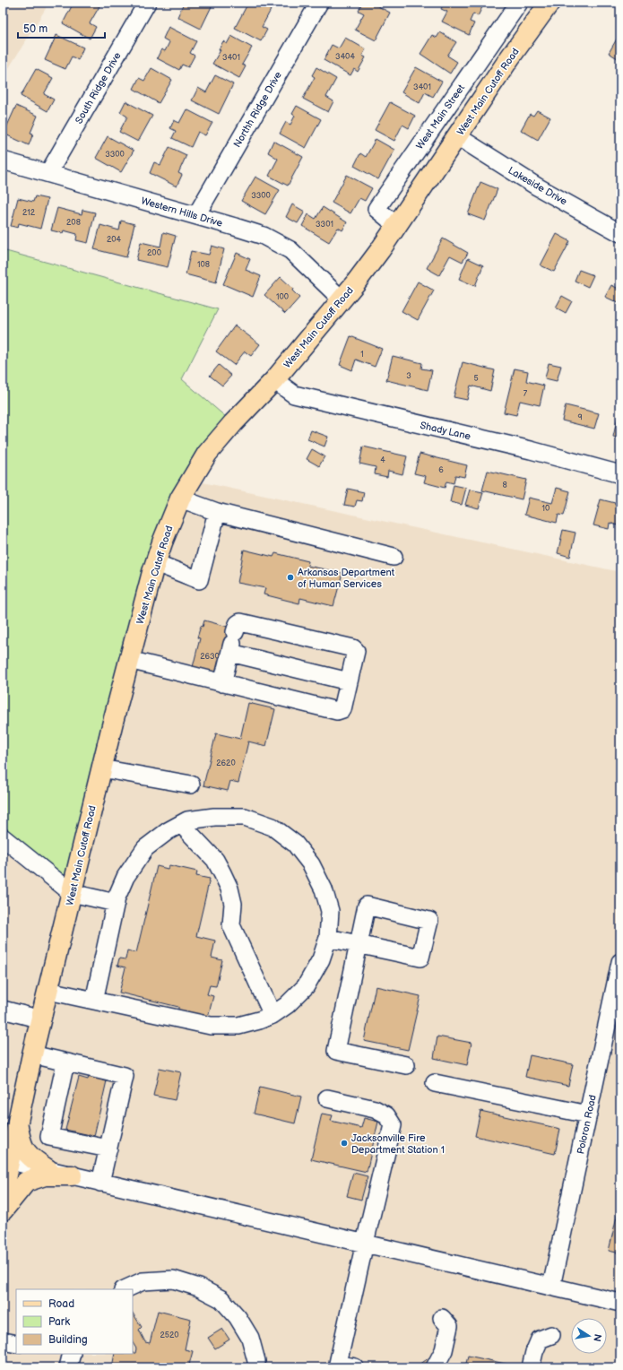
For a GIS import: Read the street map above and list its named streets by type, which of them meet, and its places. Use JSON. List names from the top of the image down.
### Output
{
  "streets": {
    "main road": ["West Main Cutoff Road"],
    "street": [
      "South Ridge Drive",
      "Northh Ridge Drive",
      "West Main Street",
      "Lakeside Drive",
      "Western Hills Drive",
      "Shady Lane",
      "Poloron Road"
    ]
  },
  "crossings": [
    ["South Ridge Drive", "Western Hills Drive"],
    ["West Main Cutoff Road", "West Main Street"],
    ["West Main Cutoff Road", "Lakeside Drive"],
    ["West Main Cutoff Road", "Western Hills Drive"],
    ["West Main Cutoff Road", "Shady Lane"],
    ["Northh Ridge Drive", "Western Hills Drive"]
  ],
  "places": ["Arkansas Department of Human Services", "Jacksonville Fire Department Station 1"],
  "house_numbers": [
    "3404",
    "3401",
    "3401",
    "3300",
    "3300",
    "212",
    "208",
    "3301",
    "204",
    "200",
    "108",
    "100",
    "1",
    "3",
    "5",
    "7",
    "9",
    "4",
    "6",
    "8",
    "10",
    "2630",
    "2620",
    "2520"
  ],
  "legend": ["Road", "Park", "Building"],
  "scale_bar": "50 m",
  "north": "right"
}
